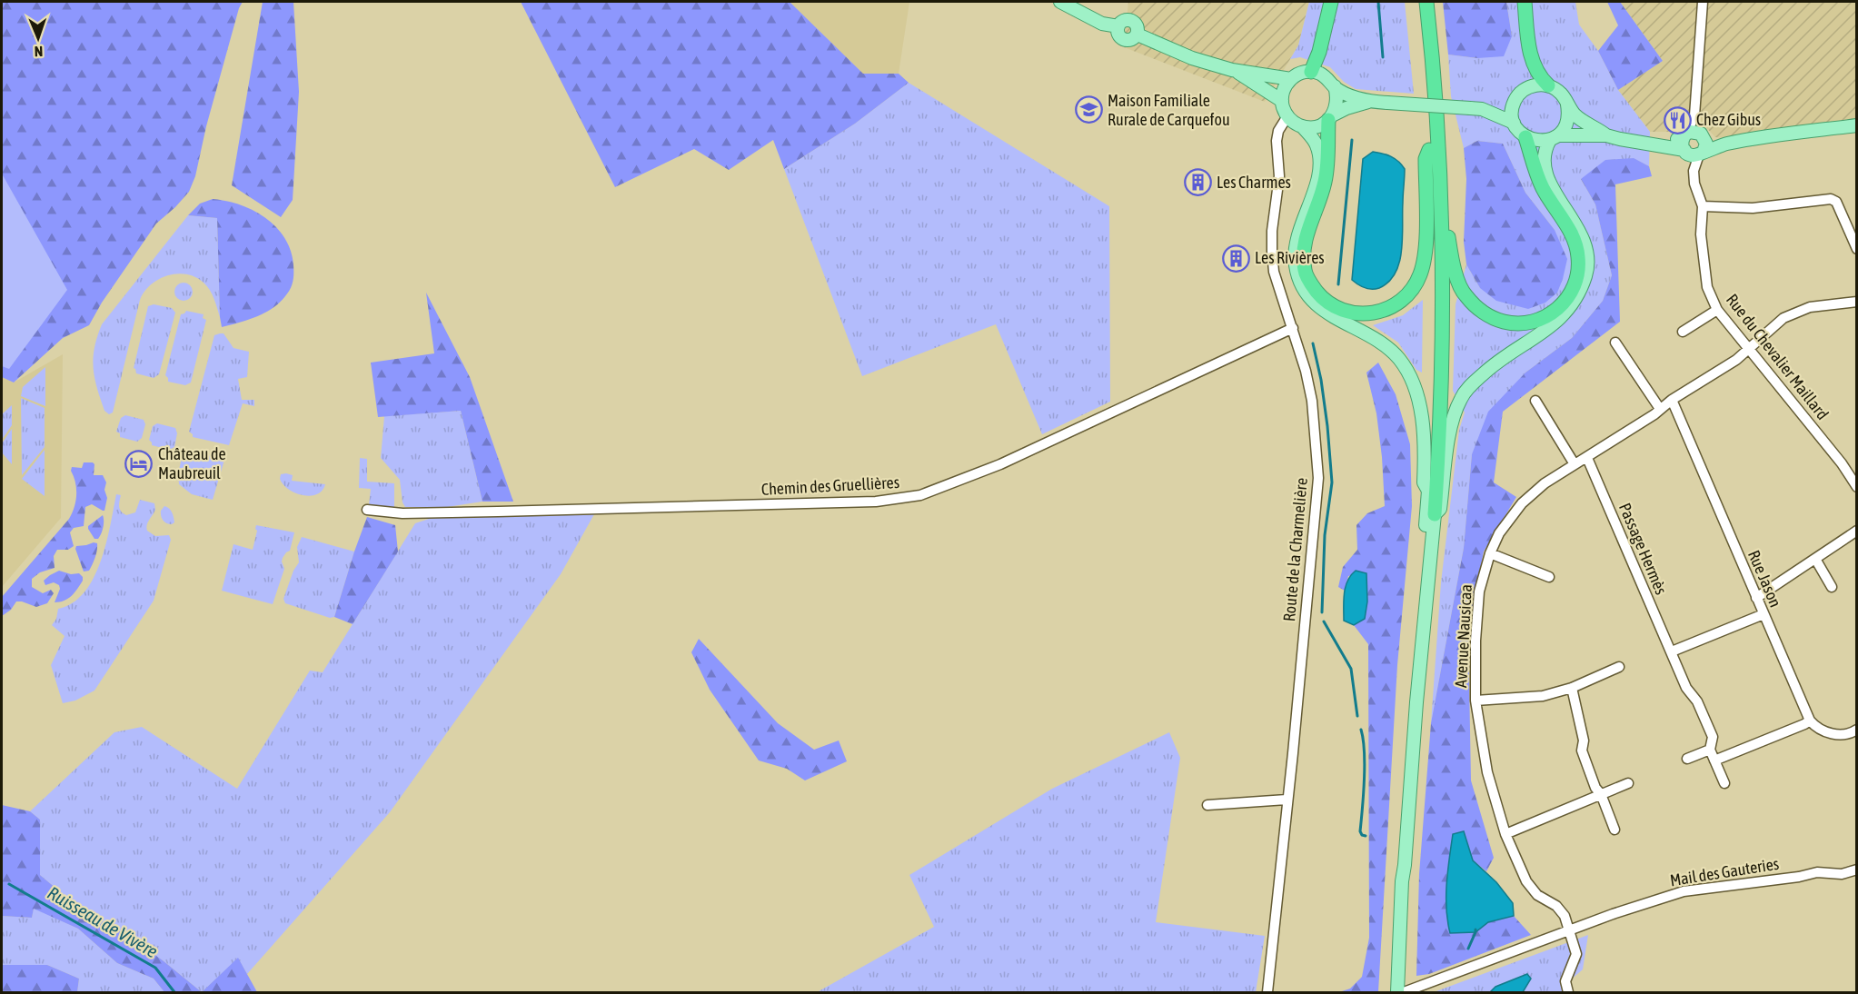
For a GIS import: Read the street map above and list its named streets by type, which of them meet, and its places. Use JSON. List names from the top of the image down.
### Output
{
  "streets": {
    "street": [
      "Rue du Chevalier Maillard",
      "Chemin des Gruellières",
      "Passage Hermès",
      "Route de la Charmelière",
      "Rue Jason",
      "Avenue Nausicaa",
      "Mail des Gauteries"
    ]
  },
  "crossings": [
    ["Rue du Chevalier Maillard", "Avenue Nausicaa"],
    ["Chemin des Gruellières", "Route de la Charmelière"],
    ["Passage Hermès", "Avenue Nausicaa"],
    ["Rue Jason", "Avenue Nausicaa"],
    ["Avenue Nausicaa", "Mail des Gauteries"]
  ],
  "water": ["Ruisseau de Vivère"],
  "places": {
    "school or university": ["Maison Familiale Rurale de Carquefou"],
    "restaurant": ["Chez Gibus"],
    "building": ["Les Charmes", "Les Rivières"],
    "hotel": ["Château de Maubreuil"]
  },
  "north": "bottom"
}
